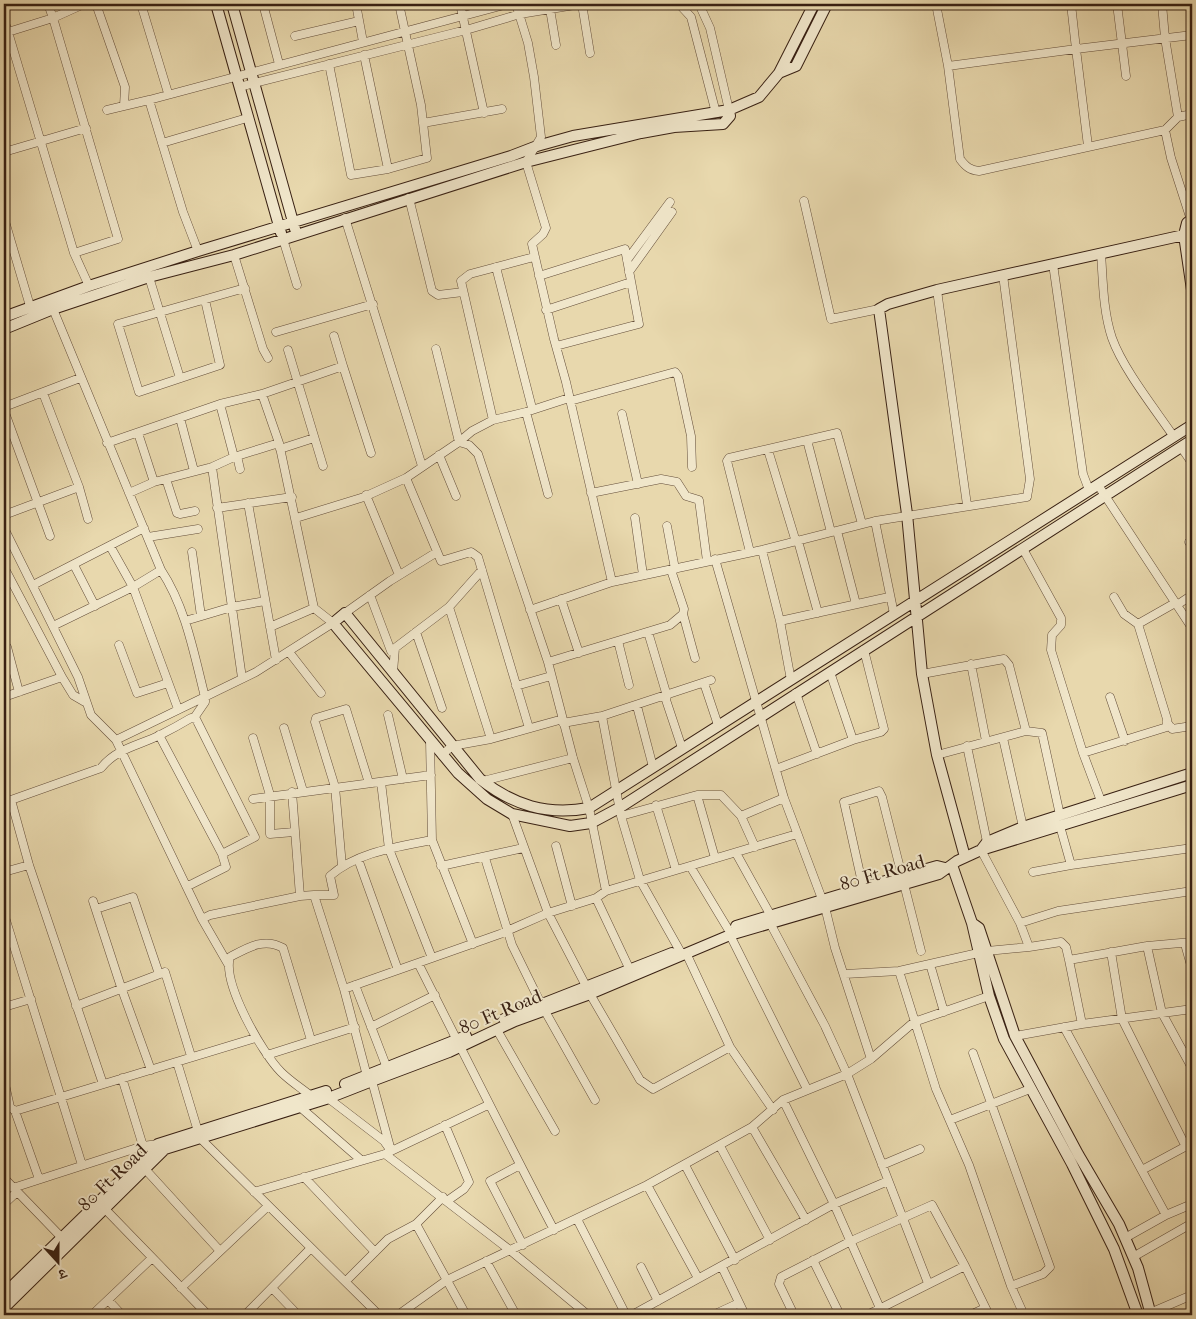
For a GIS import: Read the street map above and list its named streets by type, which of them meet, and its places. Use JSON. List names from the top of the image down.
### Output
{
  "streets": {
    "street": ["80 Ft Road"]
  },
  "north": "bottom"
}
